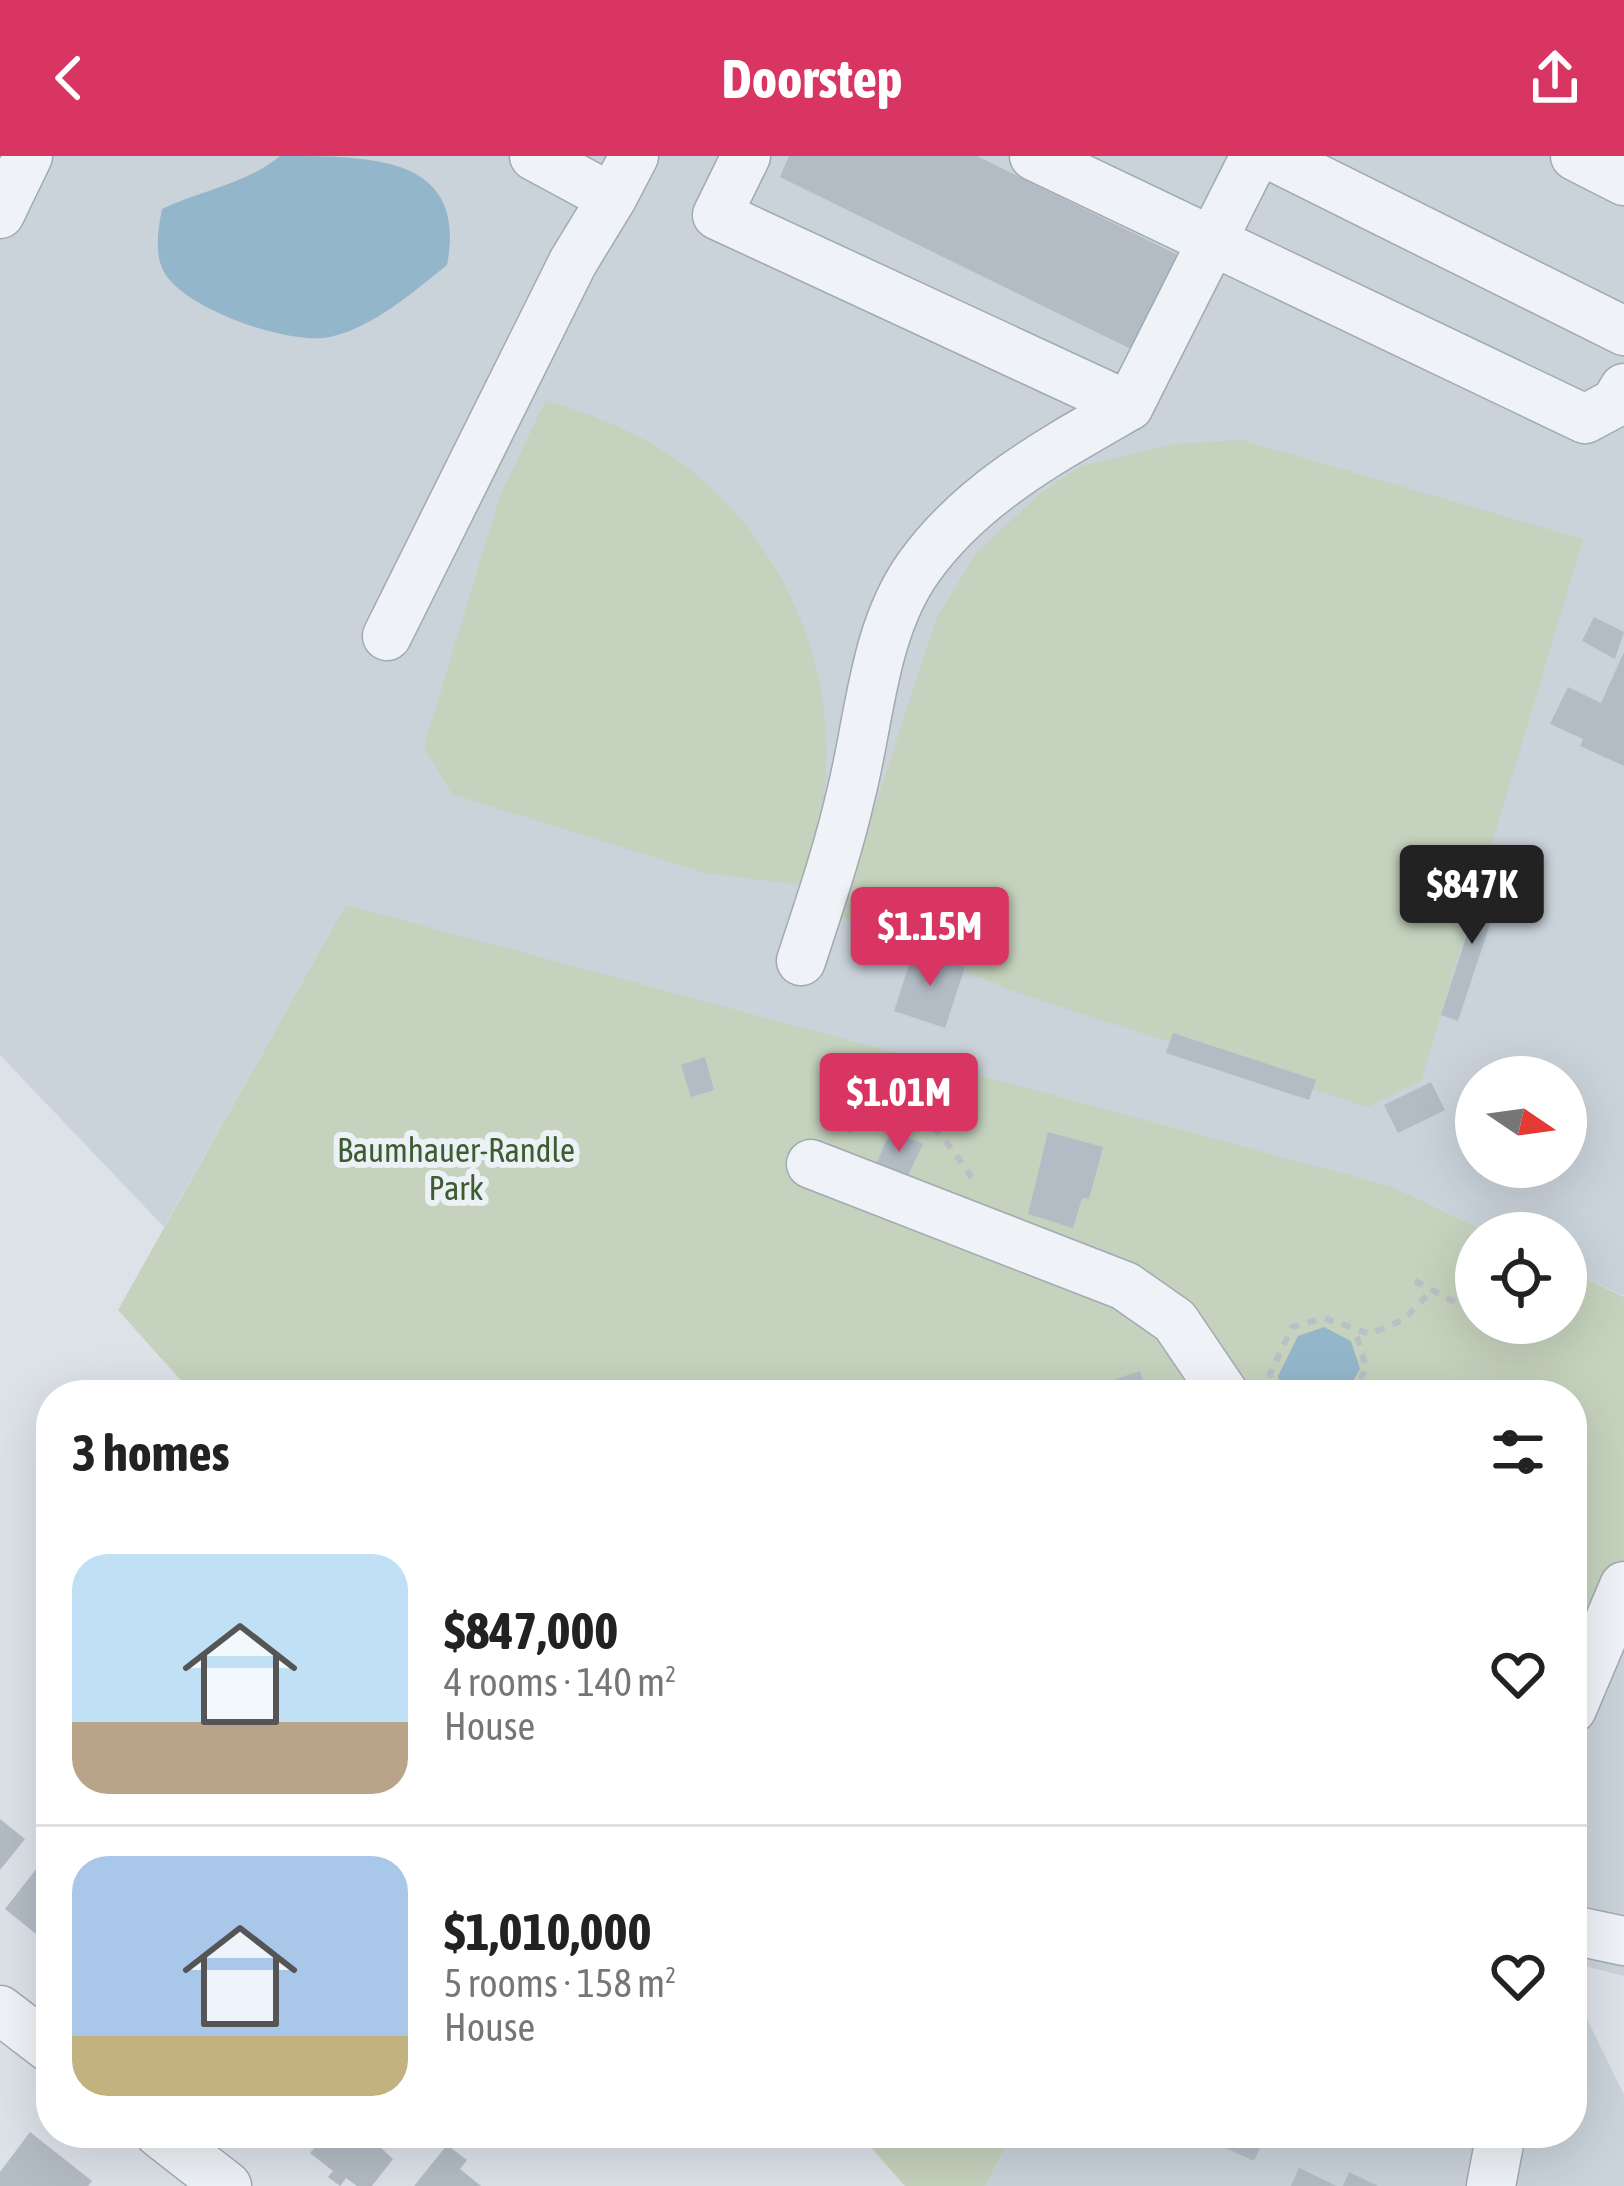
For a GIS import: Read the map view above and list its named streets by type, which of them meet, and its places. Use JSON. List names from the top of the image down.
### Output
{
  "parks": ["Baumhauer-Randle Park"],
  "north": "right",
  "page": {
    "header": "Doorstep",
    "price": ["$847K", "$1.15M", "$1.01M"],
    "heading": "3 homes",
    "list": [
      {
        "name": "$847,000",
        "note": "4 rooms · 140 m² · House"
      },
      {
        "name": "$1,010,000",
        "note": "5 rooms · 158 m² · House"
      }
    ]
  }
}
